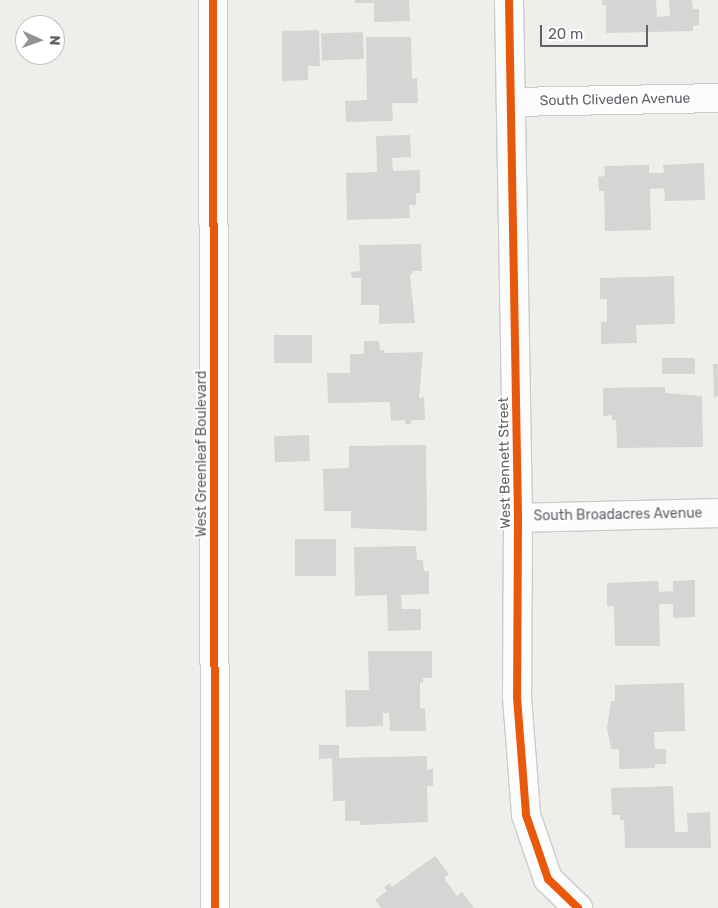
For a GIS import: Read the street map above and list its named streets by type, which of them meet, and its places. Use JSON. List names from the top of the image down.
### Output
{
  "streets": {
    "street": [
      "South Cliveden Avenue",
      "West Greenleaf Boulevard",
      "West Bennett Street",
      "South Broadacres Avenue"
    ]
  },
  "crossings": [
    ["South Cliveden Avenue", "West Bennett Street"],
    ["West Bennett Street", "South Broadacres Avenue"]
  ],
  "scale_bar": "20 m",
  "north": "right"
}
